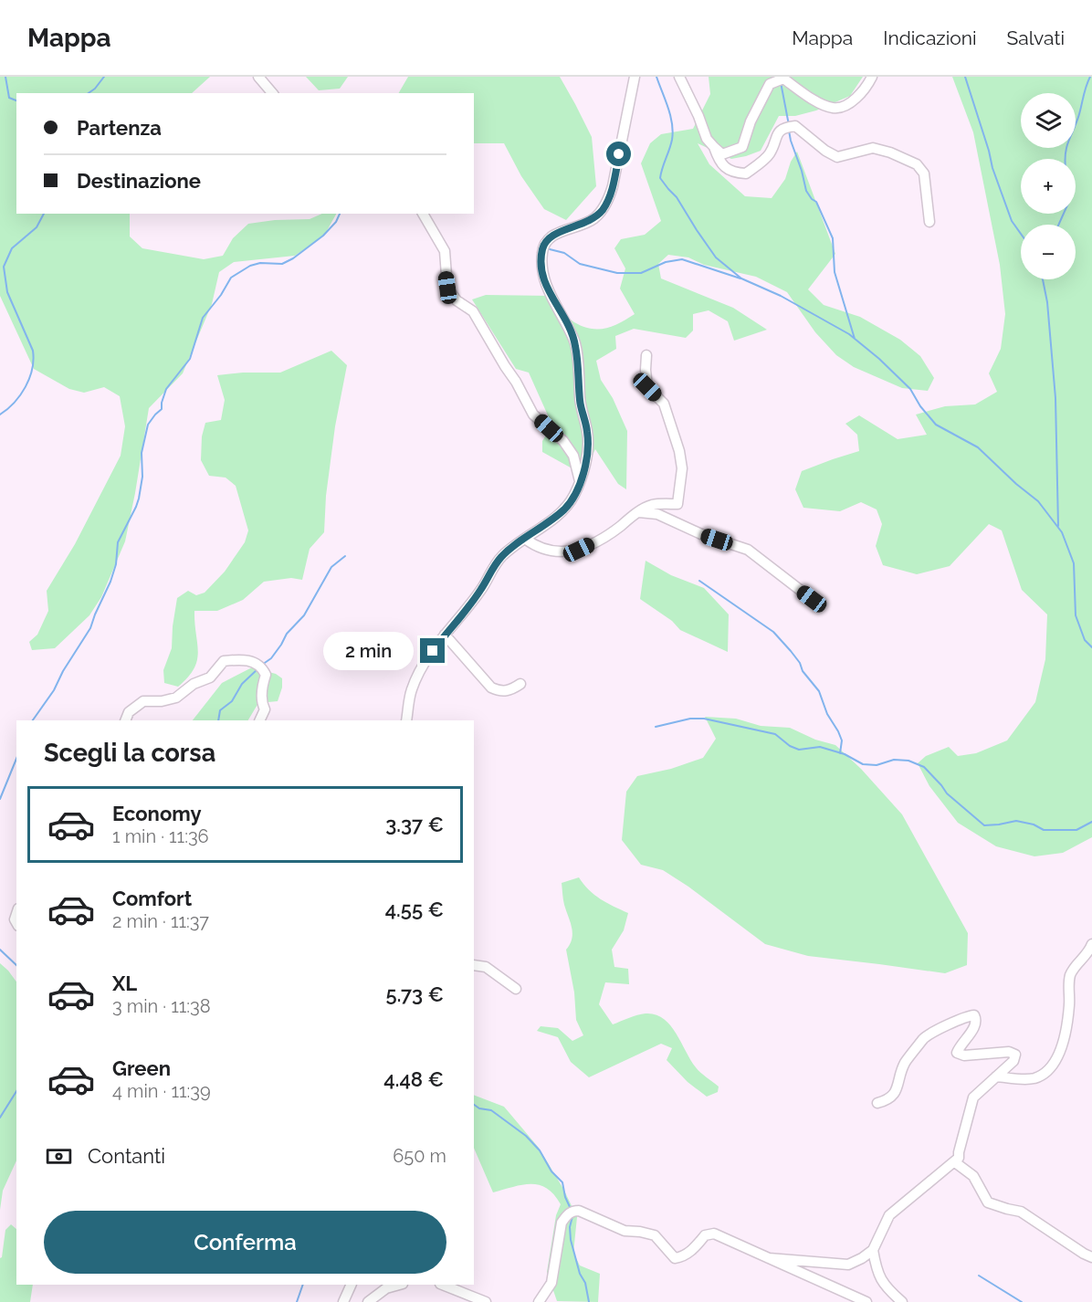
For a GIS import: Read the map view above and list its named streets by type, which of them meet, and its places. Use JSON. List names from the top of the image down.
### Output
{
  "page": {
    "header": "Mappa",
    "nav": ["Mappa", "Indicazioni", "Salvati"],
    "map_buttons": ["+", "−"],
    "banner": ["Partenza", "Destinazione"],
    "bubble": "2 min",
    "heading": "Scegli la corsa",
    "list": [
      {
        "name": "Economy",
        "note": "1 min · 11:36",
        "value": "3.37 €"
      },
      {
        "name": "Comfort",
        "note": "2 min · 11:37",
        "value": "4.55 €"
      },
      {
        "name": "XL",
        "note": "3 min · 11:38",
        "value": "5.73 €"
      },
      {
        "name": "Green",
        "note": "4 min · 11:39",
        "value": "4.48 €"
      }
    ],
    "pay": ["Contanti", "650 m"],
    "buttons": "Conferma"
  }
}
